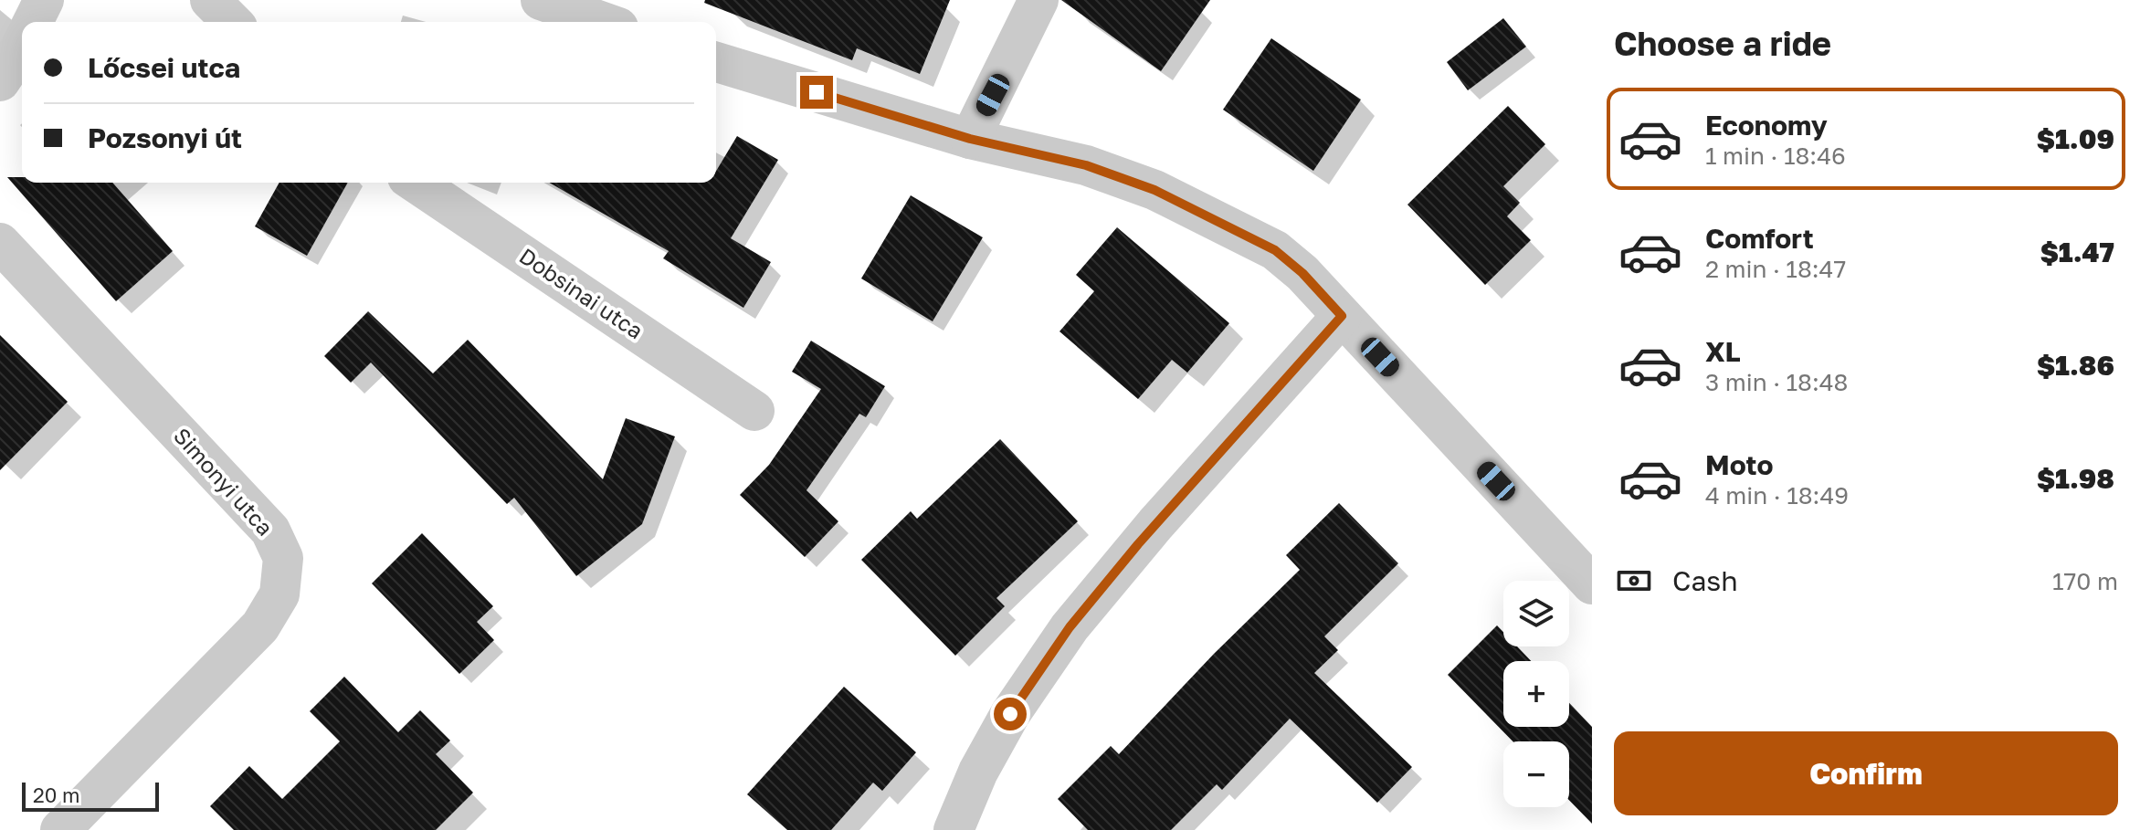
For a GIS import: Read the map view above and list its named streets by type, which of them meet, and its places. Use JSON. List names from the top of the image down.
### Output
{
  "streets": {
    "street": ["Dobsinai utca", "Simonyi utca"]
  },
  "scale_bar": "20 m",
  "page": {
    "heading": "Choose a ride",
    "banner": ["Lőcsei utca", "Pozsonyi út"],
    "list": [
      {
        "name": "Economy",
        "note": "1 min · 18:46",
        "value": "$1.09"
      },
      {
        "name": "Comfort",
        "note": "2 min · 18:47",
        "value": "$1.47"
      },
      {
        "name": "XL",
        "note": "3 min · 18:48",
        "value": "$1.86"
      },
      {
        "name": "Moto",
        "note": "4 min · 18:49",
        "value": "$1.98"
      }
    ],
    "pay": ["Cash", "170 m"],
    "map_buttons": ["+", "−"],
    "buttons": "Confirm",
    "scale": "20 m"
  }
}
